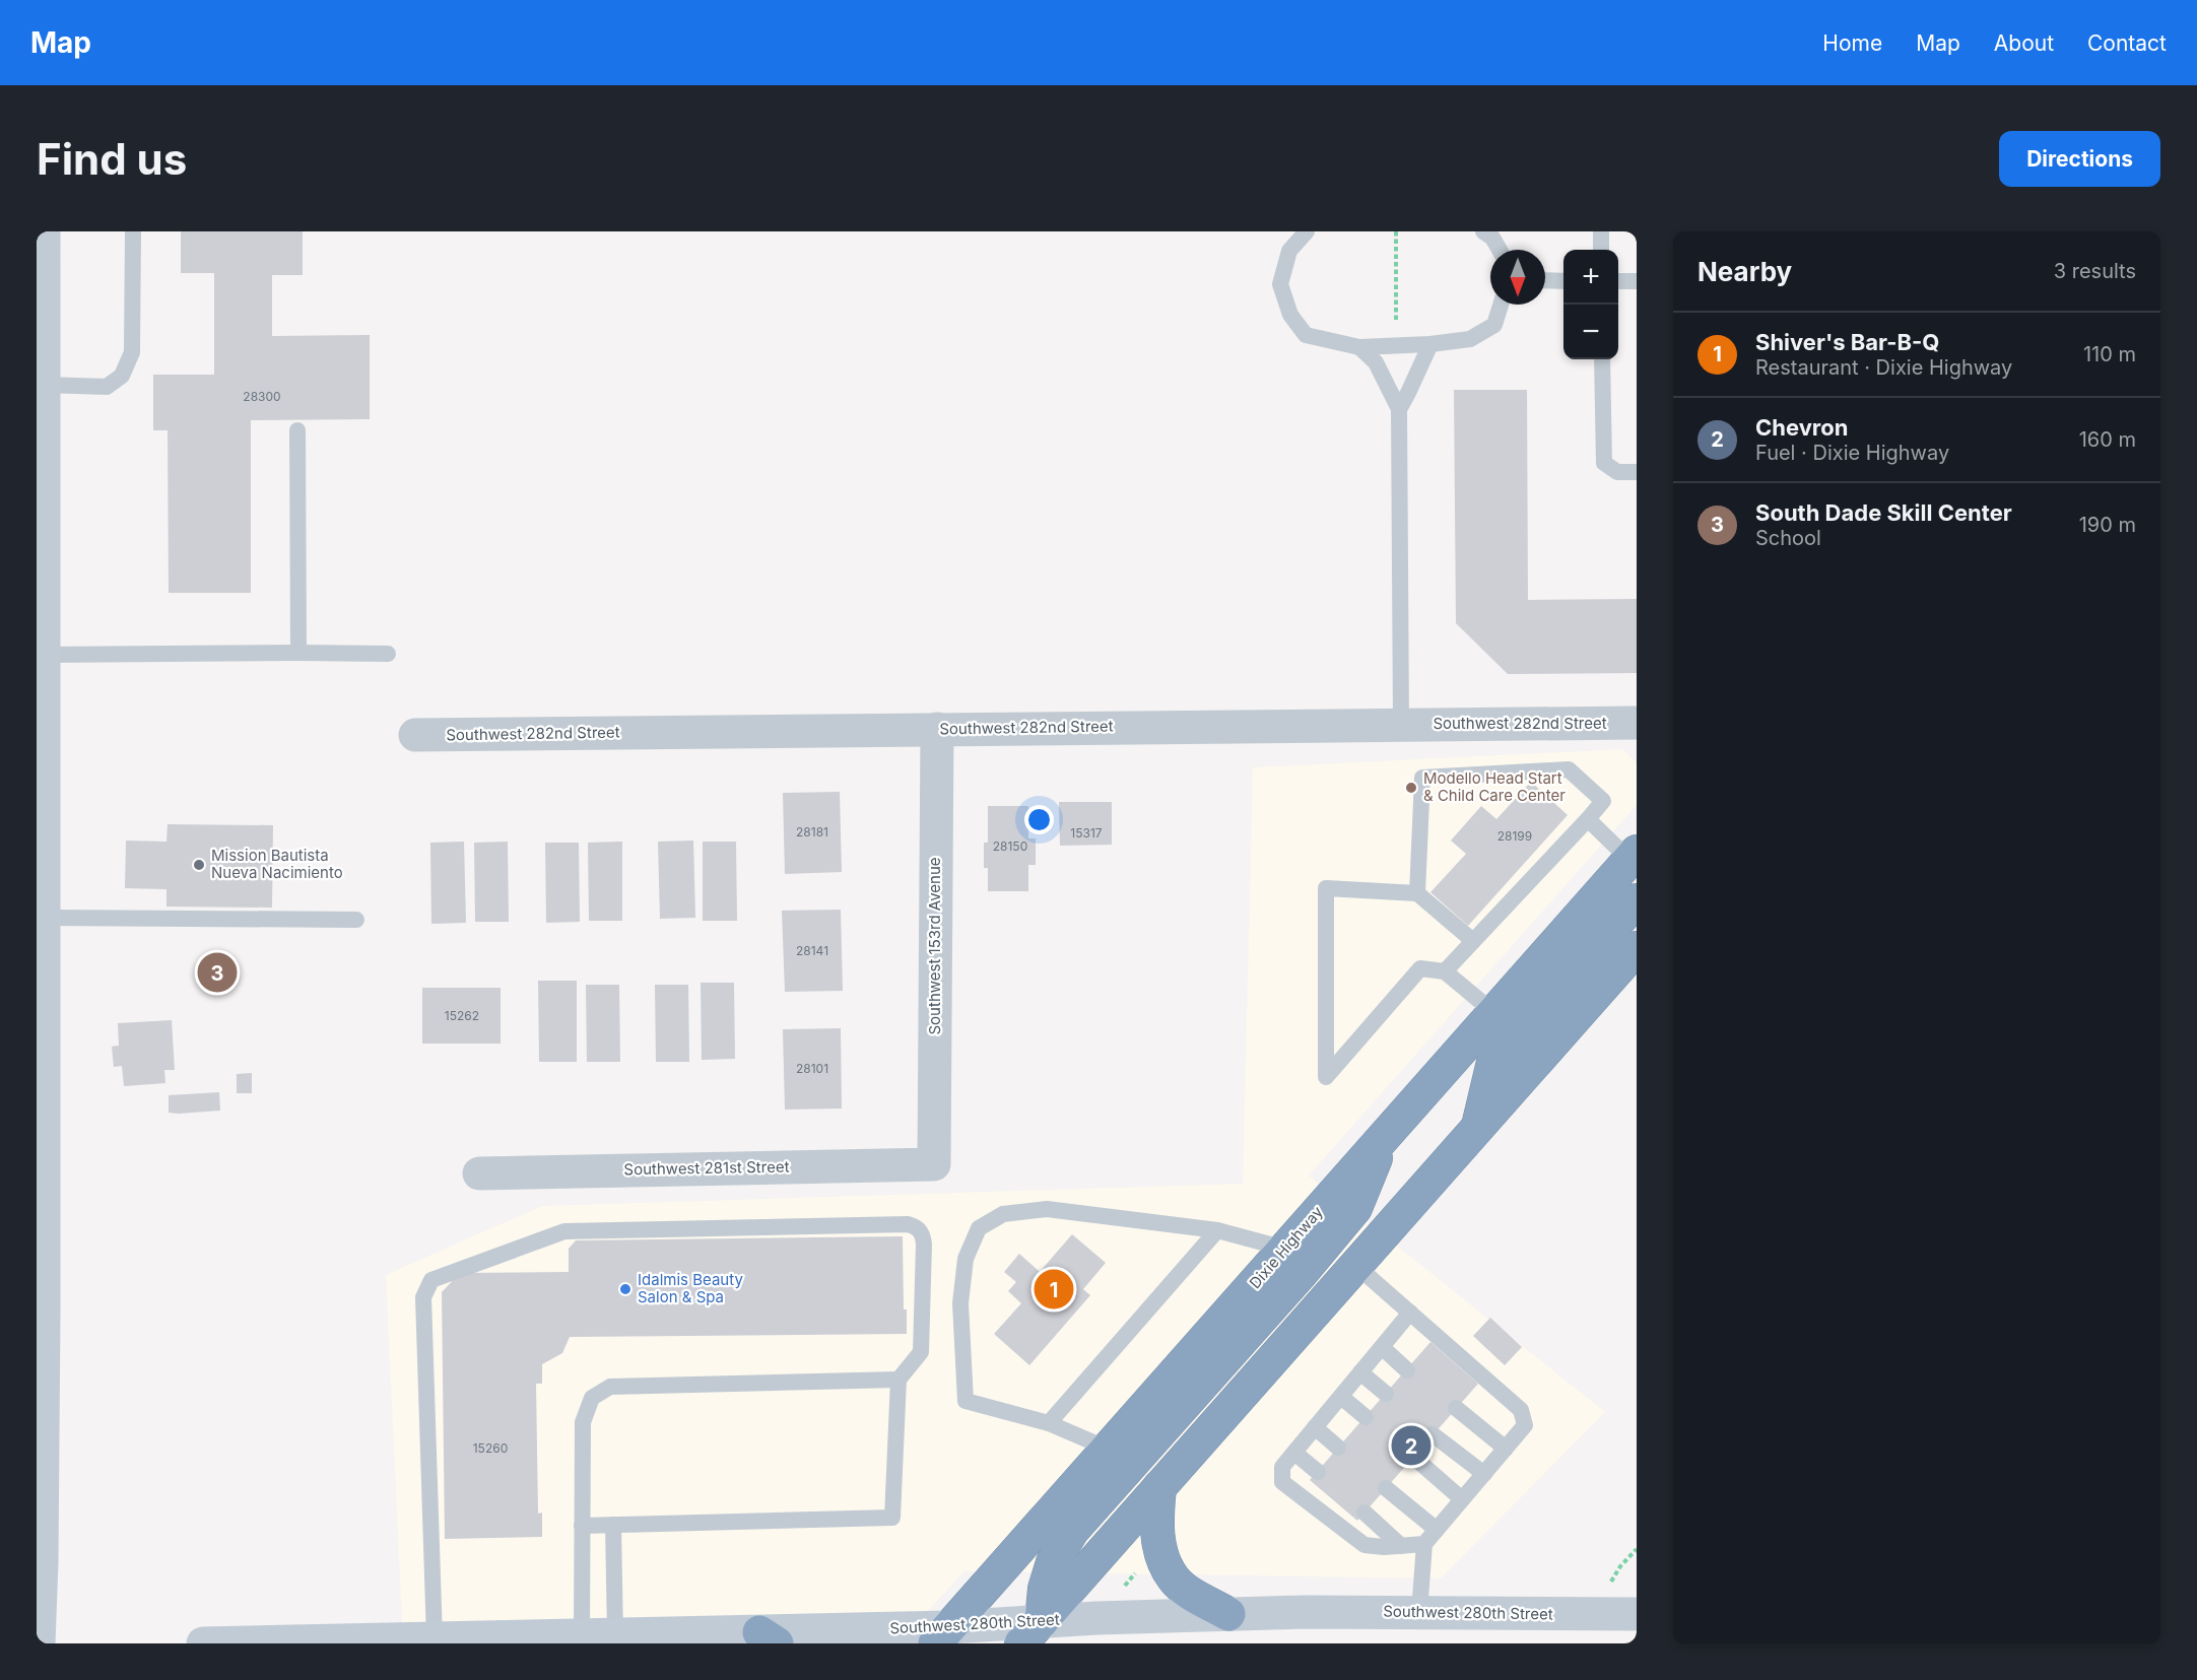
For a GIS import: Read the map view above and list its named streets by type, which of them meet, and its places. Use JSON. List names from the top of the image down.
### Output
{
  "streets": {
    "highway": ["Dixie Highway"],
    "street": [
      "Southwest 282nd Street",
      "Southwest 153rd Avenue",
      "Southwest 281st Street",
      "Southwest 280th Street"
    ]
  },
  "crossings": [
    ["Southwest 282nd Street", "Southwest 153rd Avenue"],
    ["Southwest 153rd Avenue", "Southwest 281st Street"],
    ["Dixie Highway", "Southwest 280th Street"]
  ],
  "places": ["Modello Head Start & Child Care Center", "Mission Bautista Nueva Nacimiento", "Idalmis Beauty Salon & Spa"],
  "house_numbers": [
    "28300",
    "28181",
    "15317",
    "28199",
    "28150",
    "28141",
    "15262",
    "28101",
    "15260"
  ],
  "north": "bottom",
  "page": {
    "header": "Map",
    "nav": [
      "Home",
      "Map",
      "About",
      "Contact"
    ],
    "buttons": "Directions",
    "title": "Find us",
    "heading": ["Nearby", "3 results"],
    "map_buttons": ["+", "−"],
    "list": [
      {
        "mark": "1",
        "name": "Shiver's Bar-B-Q",
        "note": "Restaurant · Dixie Highway",
        "value": "110 m"
      },
      {
        "mark": "2",
        "name": "Chevron",
        "note": "Fuel · Dixie Highway",
        "value": "160 m"
      },
      {
        "mark": "3",
        "name": "South Dade Skill Center",
        "note": "School",
        "value": "190 m"
      }
    ],
    "pins": ["3", "1", "2"]
  }
}
